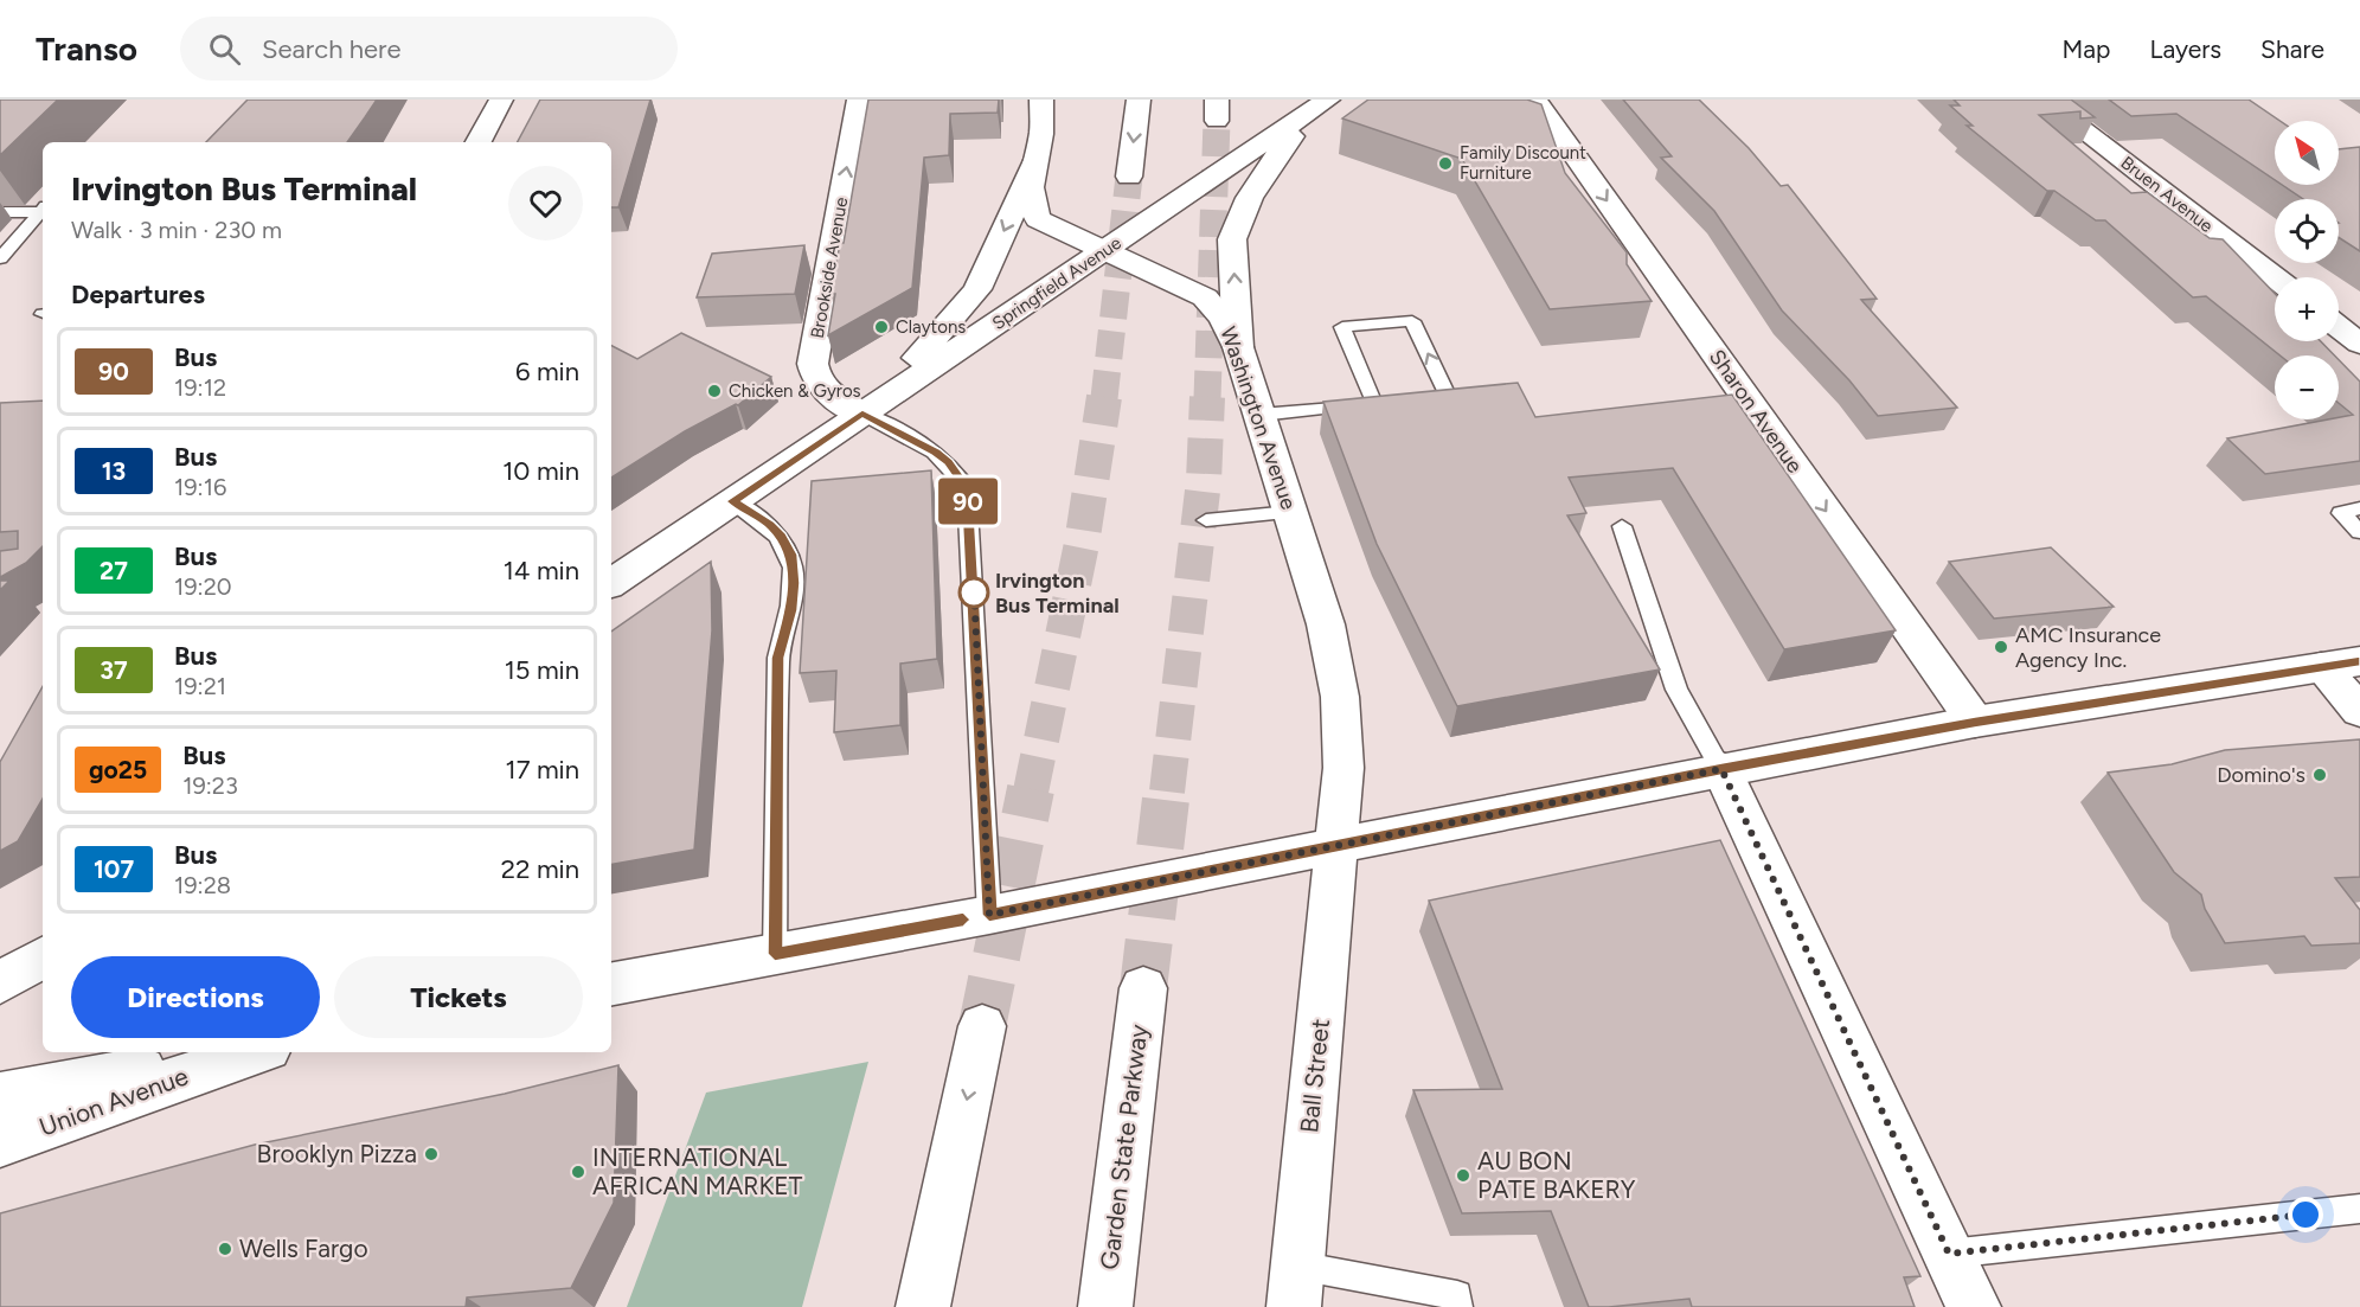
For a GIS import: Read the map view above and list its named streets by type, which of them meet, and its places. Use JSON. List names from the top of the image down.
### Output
{
  "streets": {
    "main road": [
      "Bruen Avenue",
      "Brookside Avenue",
      "Springfield Avenue",
      "Sharon Avenue",
      "Washington Avenue",
      "Ball Street",
      "Union Avenue",
      "Garden State Parkway"
    ]
  },
  "crossings": [
    ["Brookside Avenue", "Springfield Avenue"],
    ["Springfield Avenue", "Washington Avenue"],
    ["Washington Avenue", "Ball Street"]
  ],
  "one_way": ["Brookside Avenue", "Sharon Avenue"],
  "places": [
    "Family Discount Furniture",
    "Claytons",
    "Chicken & Gyros",
    "Irvington Bus Terminal",
    "AMC Insurance Agency Inc.",
    "Domino's",
    "Brooklyn Pizza",
    "INTERNATIONAL AFRICAN MARKET",
    "AU BON PATE BAKERY",
    "Wells Fargo"
  ],
  "lines": ["bus line 90"],
  "north": "top left",
  "page": {
    "header": "Transo",
    "search": "Search here",
    "nav": ["Map", "Layers", "Share"],
    "on_map": "90",
    "map_buttons": ["+", "−"],
    "heading": [
      ["Irvington Bus Terminal", "Walk · 3 min · 230 m"],
      "Departures"
    ],
    "list": [
      {
        "mark": "90",
        "name": "Bus",
        "note": "19:12",
        "value": "6 min"
      },
      {
        "mark": "13",
        "name": "Bus",
        "note": "19:16",
        "value": "10 min"
      },
      {
        "mark": "27",
        "name": "Bus",
        "note": "19:20",
        "value": "14 min"
      },
      {
        "mark": "37",
        "name": "Bus",
        "note": "19:21",
        "value": "15 min"
      },
      {
        "mark": "go25",
        "name": "Bus",
        "note": "19:23",
        "value": "17 min"
      },
      {
        "mark": "107",
        "name": "Bus",
        "note": "19:28",
        "value": "22 min"
      }
    ],
    "buttons": ["Directions", "Tickets"]
  }
}
